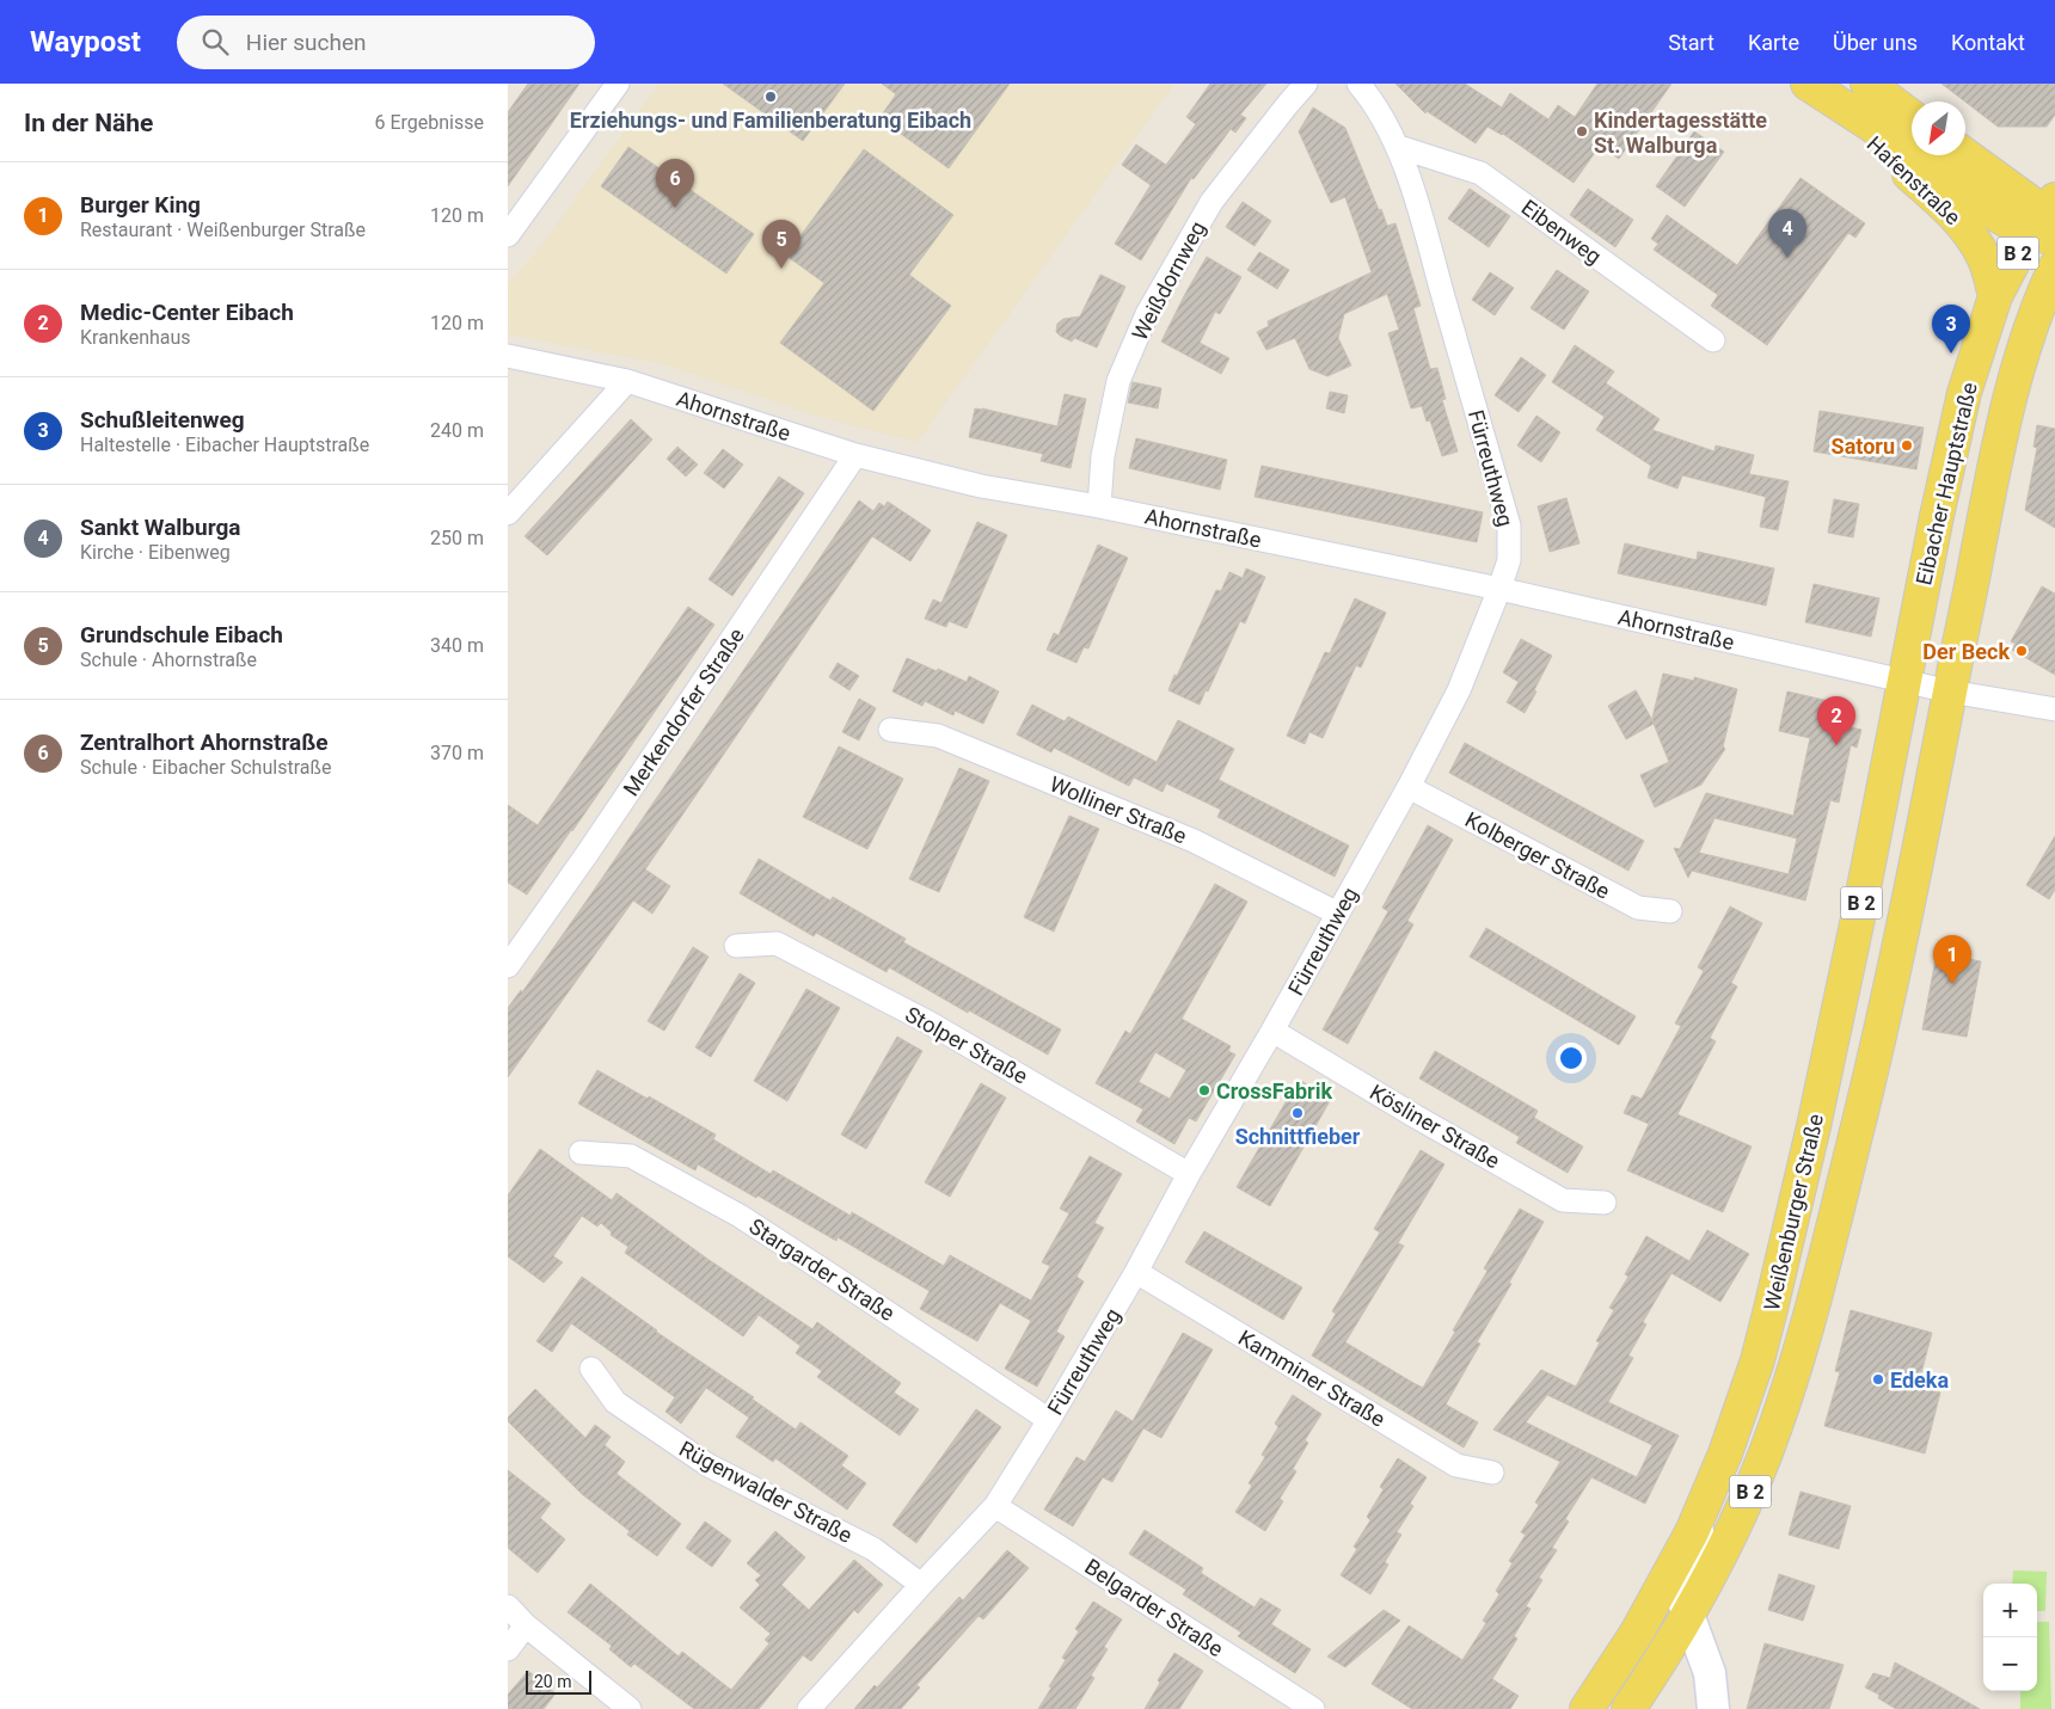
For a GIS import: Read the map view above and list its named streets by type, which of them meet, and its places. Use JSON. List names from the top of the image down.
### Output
{
  "streets": {
    "main road": [
      "Hafenstraße",
      "B 2",
      "Eibacher Hauptstraße",
      "Weißenburger Straße"
    ],
    "street": [
      "Eibenweg",
      "Weißdornweg",
      "Ahornstraße",
      "Fürreuthweg",
      "Merkendorfer Straße",
      "Wolliner Straße",
      "Kolberger Straße",
      "Stolper Straße",
      "Kösliner Straße",
      "Stargarder Straße",
      "Kamminer Straße",
      "Rügenwalder Straße",
      "Belgarder Straße"
    ]
  },
  "crossings": [
    ["Hafenstraße", "Eibacher Hauptstraße"],
    ["Eibenweg", "Fürreuthweg"],
    ["B 2", "Weißenburger Straße"],
    ["Weißdornweg", "Ahornstraße"],
    ["Ahornstraße", "Fürreuthweg"],
    ["Ahornstraße", "Eibacher Hauptstraße"],
    ["Ahornstraße", "Merkendorfer Straße"],
    ["Ahornstraße", "Weißenburger Straße"],
    ["Fürreuthweg", "Wolliner Straße"],
    ["Fürreuthweg", "Kolberger Straße"],
    ["Fürreuthweg", "Stolper Straße"],
    ["Fürreuthweg", "Kösliner Straße"],
    ["Fürreuthweg", "Stargarder Straße"],
    ["Fürreuthweg", "Kamminer Straße"],
    ["Fürreuthweg", "Rügenwalder Straße"],
    ["Fürreuthweg", "Belgarder Straße"],
    ["Eibacher Hauptstraße", "Weißenburger Straße"]
  ],
  "places": [
    "Erziehungs- und Familienberatung Eibach",
    "Kindertagesstätte St. Walburga",
    "Satoru",
    "Der Beck",
    "CrossFabrik",
    "Schnittfieber",
    "Edeka"
  ],
  "scale_bar": "20 m",
  "north": "bottom left",
  "page": {
    "header": "Waypost",
    "search": "Hier suchen",
    "nav": [
      "Start",
      "Karte",
      "Über uns",
      "Kontakt"
    ],
    "heading": ["In der Nähe", "6 Ergebnisse"],
    "pins": [
      "6",
      "4",
      "5",
      "3",
      "2",
      "1"
    ],
    "list": [
      {
        "mark": "1",
        "name": "Burger King",
        "note": "Restaurant · Weißenburger Straße",
        "value": "120 m"
      },
      {
        "mark": "2",
        "name": "Medic-Center Eibach",
        "note": "Krankenhaus",
        "value": "120 m"
      },
      {
        "mark": "3",
        "name": "Schußleitenweg",
        "note": "Haltestelle · Eibacher Hauptstraße",
        "value": "240 m"
      },
      {
        "mark": "4",
        "name": "Sankt Walburga",
        "note": "Kirche · Eibenweg",
        "value": "250 m"
      },
      {
        "mark": "5",
        "name": "Grundschule Eibach",
        "note": "Schule · Ahornstraße",
        "value": "340 m"
      },
      {
        "mark": "6",
        "name": "Zentralhort Ahornstraße",
        "note": "Schule · Eibacher Schulstraße",
        "value": "370 m"
      }
    ],
    "map_buttons": ["+", "−"],
    "scale": "20 m"
  }
}
